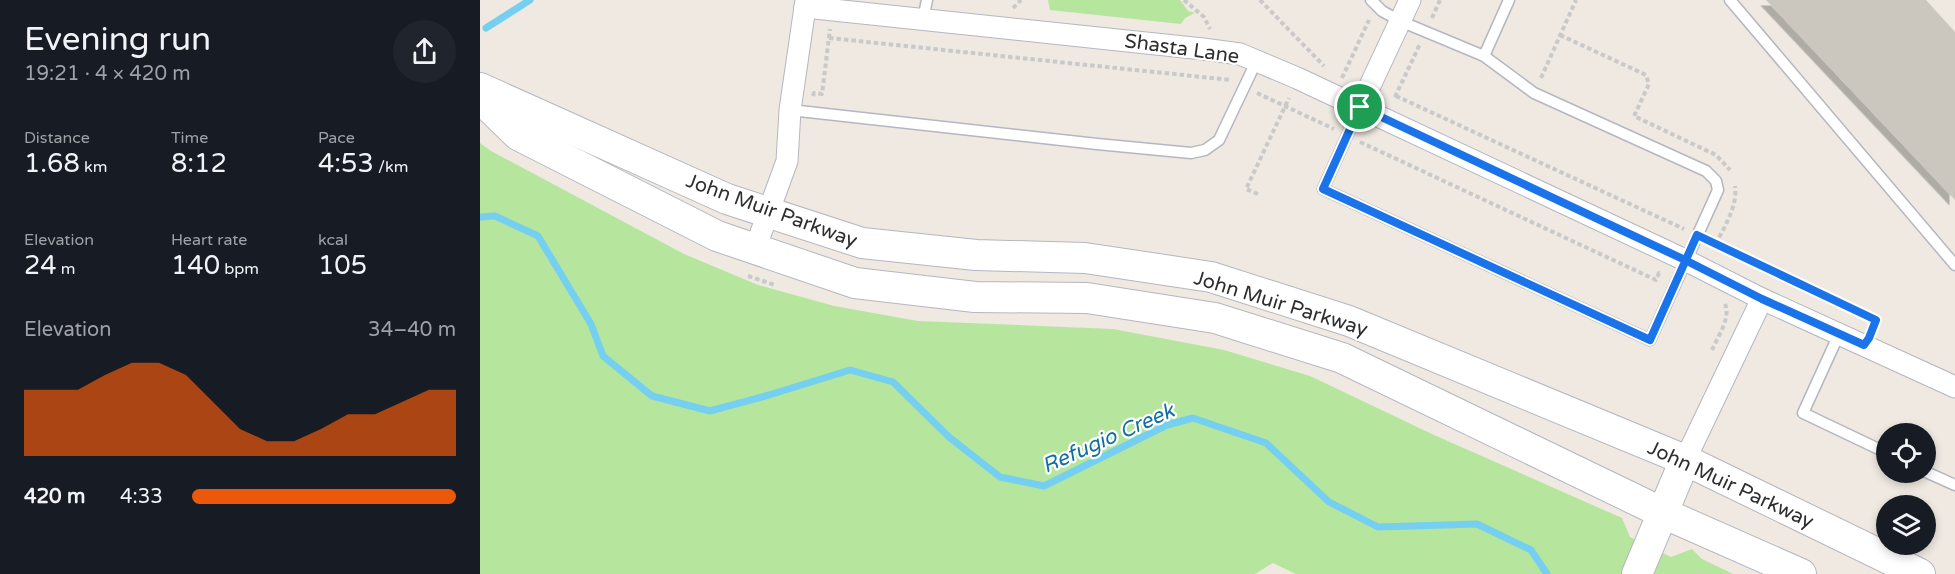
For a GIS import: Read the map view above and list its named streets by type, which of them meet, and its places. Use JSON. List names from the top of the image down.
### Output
{
  "streets": {
    "main road": ["John Muir Parkway"],
    "street": ["Shasta Lane"]
  },
  "water": ["Refugio Creek"],
  "page": {
    "heading": ["Evening run", "19:21 · 4 × 420 m"],
    "stats": [
      ["Distance", "1.68 km"],
      ["Time", "8:12"],
      ["Pace", "4:53 /km"],
      ["Elevation", "24 m"],
      ["Heart rate", "140 bpm"],
      ["kcal", "105"]
    ],
    "chart": ["Elevation", "34–40 m"],
    "list": [
      {
        "name": "420 m",
        "note": "4:33"
      }
    ]
  }
}
